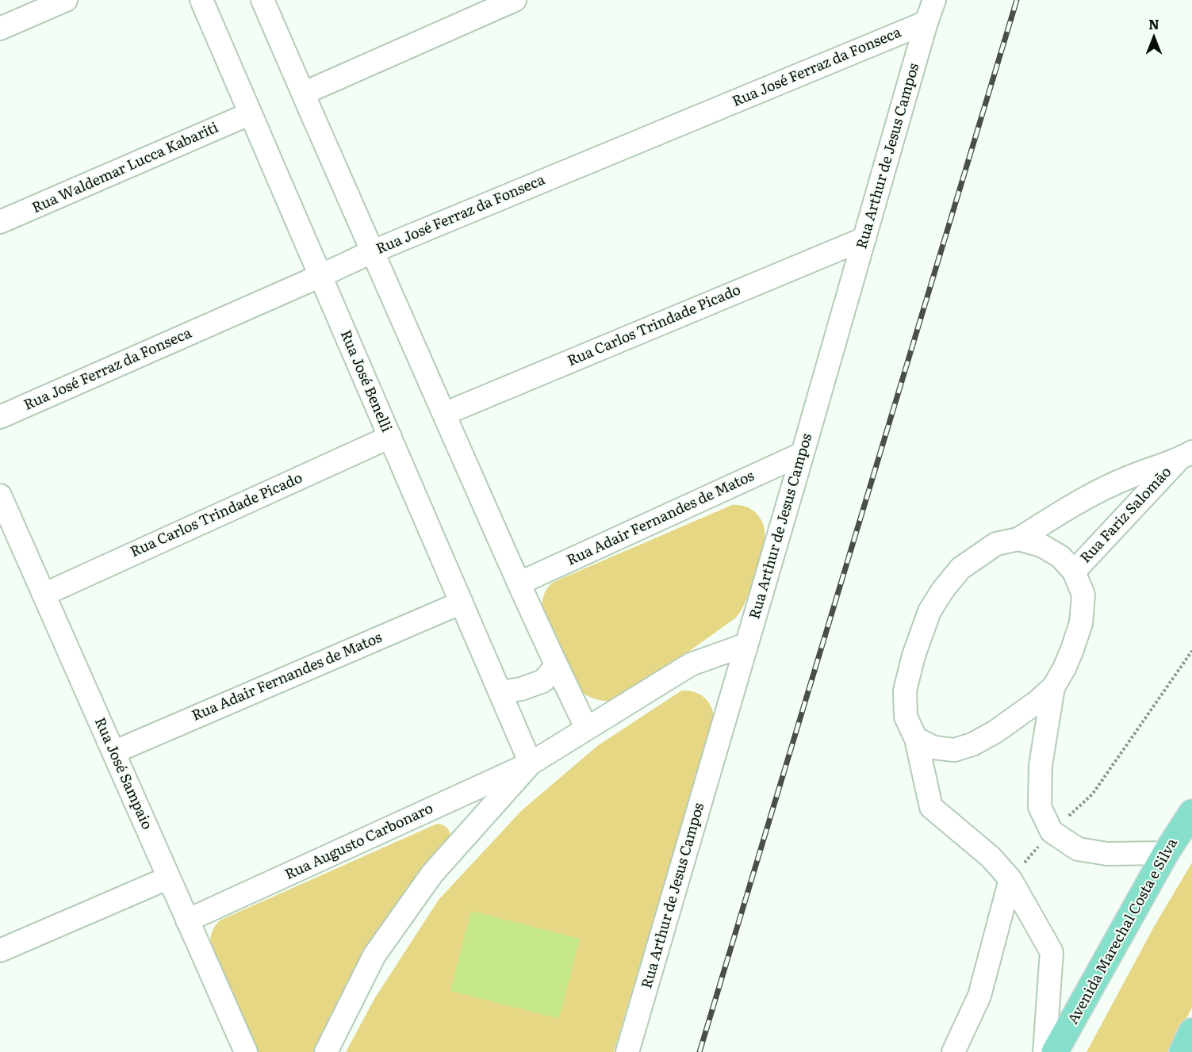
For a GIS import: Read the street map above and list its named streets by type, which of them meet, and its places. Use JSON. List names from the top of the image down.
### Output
{
  "streets": {
    "main road": ["Avenida Marechal Costa e Silva"],
    "street": [
      "Rua José Ferraz da Fonseca",
      "Rua Arthur de Jesus Campos",
      "Rua Waldemar Lucca Kabariti",
      "Rua Carlos Trindade Picado",
      "Rua José Benelli",
      "Rua Fariz Salomão",
      "Rua Adair Fernandes de Matos",
      "Rua José Sampaio",
      "Rua Augusto Carbonaro"
    ]
  },
  "crossings": [
    ["Rua José Ferraz da Fonseca", "Rua Arthur de Jesus Campos"],
    ["Rua José Ferraz da Fonseca", "Rua José Benelli"],
    ["Rua Arthur de Jesus Campos", "Rua Carlos Trindade Picado"],
    ["Rua Arthur de Jesus Campos", "Rua Adair Fernandes de Matos"],
    ["Rua Waldemar Lucca Kabariti", "Rua José Benelli"],
    ["Rua Carlos Trindade Picado", "Rua José Benelli"],
    ["Rua Carlos Trindade Picado", "Rua José Sampaio"],
    ["Rua José Benelli", "Rua Adair Fernandes de Matos"],
    ["Rua José Benelli", "Rua Augusto Carbonaro"],
    ["Rua Adair Fernandes de Matos", "Rua José Sampaio"],
    ["Rua José Sampaio", "Rua Augusto Carbonaro"]
  ],
  "north": "top"
}
